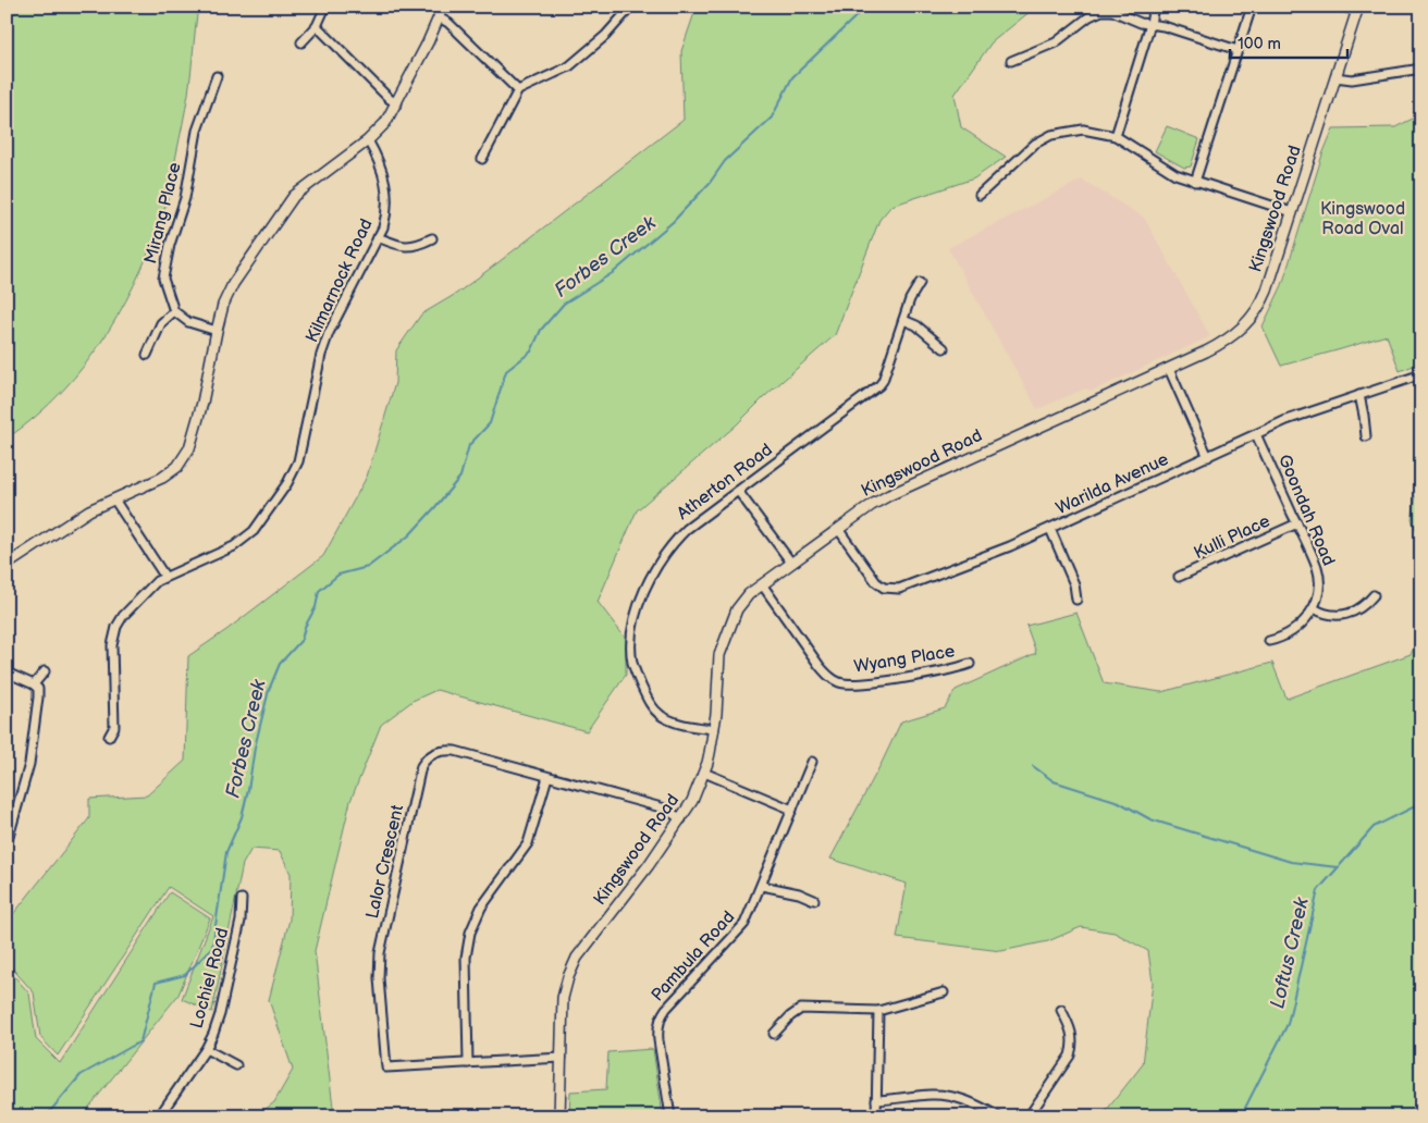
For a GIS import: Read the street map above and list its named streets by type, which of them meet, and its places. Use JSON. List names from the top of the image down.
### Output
{
  "streets": {
    "street": [
      "Kingswood Road",
      "Mirang Place",
      "Kilmarnock Road",
      "Atherton Road",
      "Warilda Avenue",
      "Goondah Road",
      "Kulli Place",
      "Wyang Place",
      "Lalor Crescent",
      "Pambula Road",
      "Lochiel Road"
    ]
  },
  "crossings": [
    ["Kingswood Road", "Atherton Road"],
    ["Kingswood Road", "Warilda Avenue"],
    ["Kingswood Road", "Wyang Place"],
    ["Kingswood Road", "Lalor Crescent"],
    ["Warilda Avenue", "Goondah Road"],
    ["Goondah Road", "Kulli Place"]
  ],
  "water": ["Forbes Creek", "Loftus Creek"],
  "parks": ["Kingswood Road Oval"],
  "scale_bar": "100 m"
}
